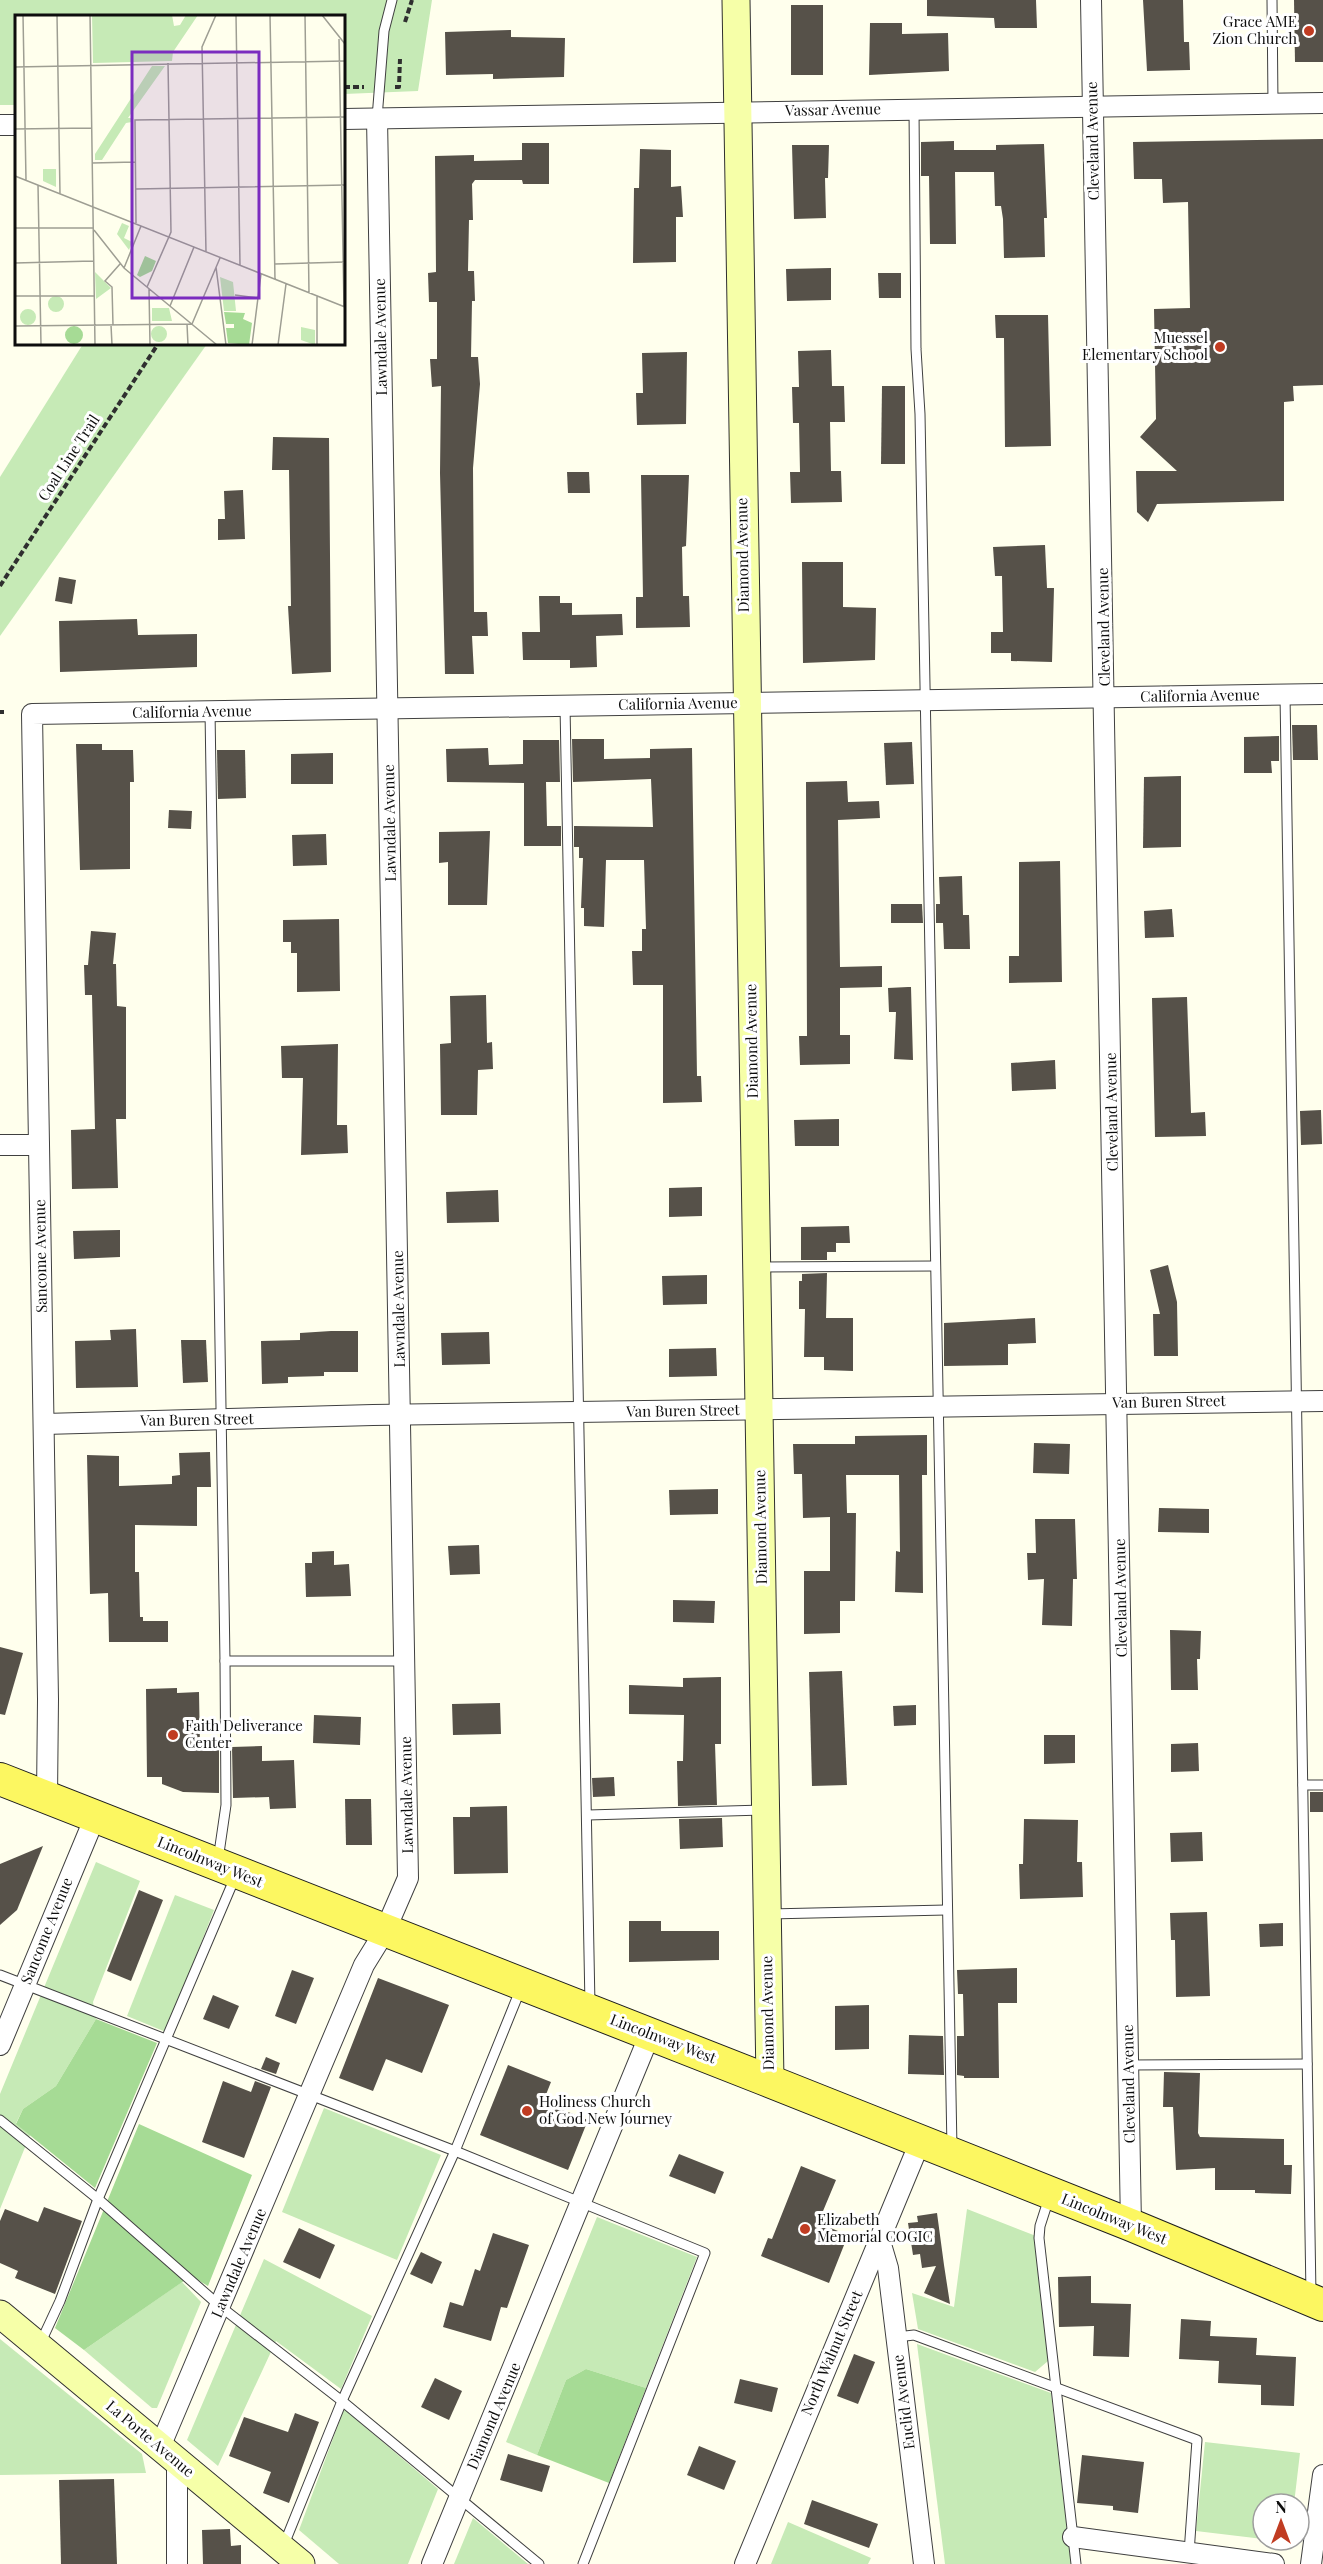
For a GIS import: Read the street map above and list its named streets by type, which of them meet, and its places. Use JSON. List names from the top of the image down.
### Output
{
  "streets": {
    "main road": ["Lincolnway West"],
    "street": [
      "Vassar Avenue",
      "Cleveland Avenue",
      "Lawndale Avenue",
      "Diamond Avenue",
      "California Avenue",
      "Sancome Avenue",
      "Van Buren Street",
      "North Walnut Street",
      "Euclid Avenue",
      "La Porte Avenue"
    ],
    "path": ["Coal Line Trail"]
  },
  "crossings": [
    ["Vassar Avenue", "Cleveland Avenue"],
    ["Vassar Avenue", "Lawndale Avenue"],
    ["Vassar Avenue", "Diamond Avenue"],
    ["Cleveland Avenue", "California Avenue"],
    ["Cleveland Avenue", "Van Buren Street"],
    ["Cleveland Avenue", "Lincolnway West"],
    ["Lawndale Avenue", "California Avenue"],
    ["Lawndale Avenue", "Van Buren Street"],
    ["Lawndale Avenue", "Lincolnway West"],
    ["Lawndale Avenue", "La Porte Avenue"],
    ["Diamond Avenue", "California Avenue"],
    ["Diamond Avenue", "Van Buren Street"],
    ["Diamond Avenue", "Lincolnway West"],
    ["California Avenue", "Sancome Avenue"],
    ["Sancome Avenue", "Van Buren Street"],
    ["Sancome Avenue", "Lincolnway West"],
    ["Lincolnway West", "North Walnut Street"],
    ["North Walnut Street", "Euclid Avenue"]
  ],
  "places": [
    "Grace AME Zion Church",
    "Muessel Elementary School",
    "Faith Deliverance Center",
    "Holiness Church of God New Journey",
    "Elizabeth Memorial COGIC"
  ],
  "north": "top"
}
